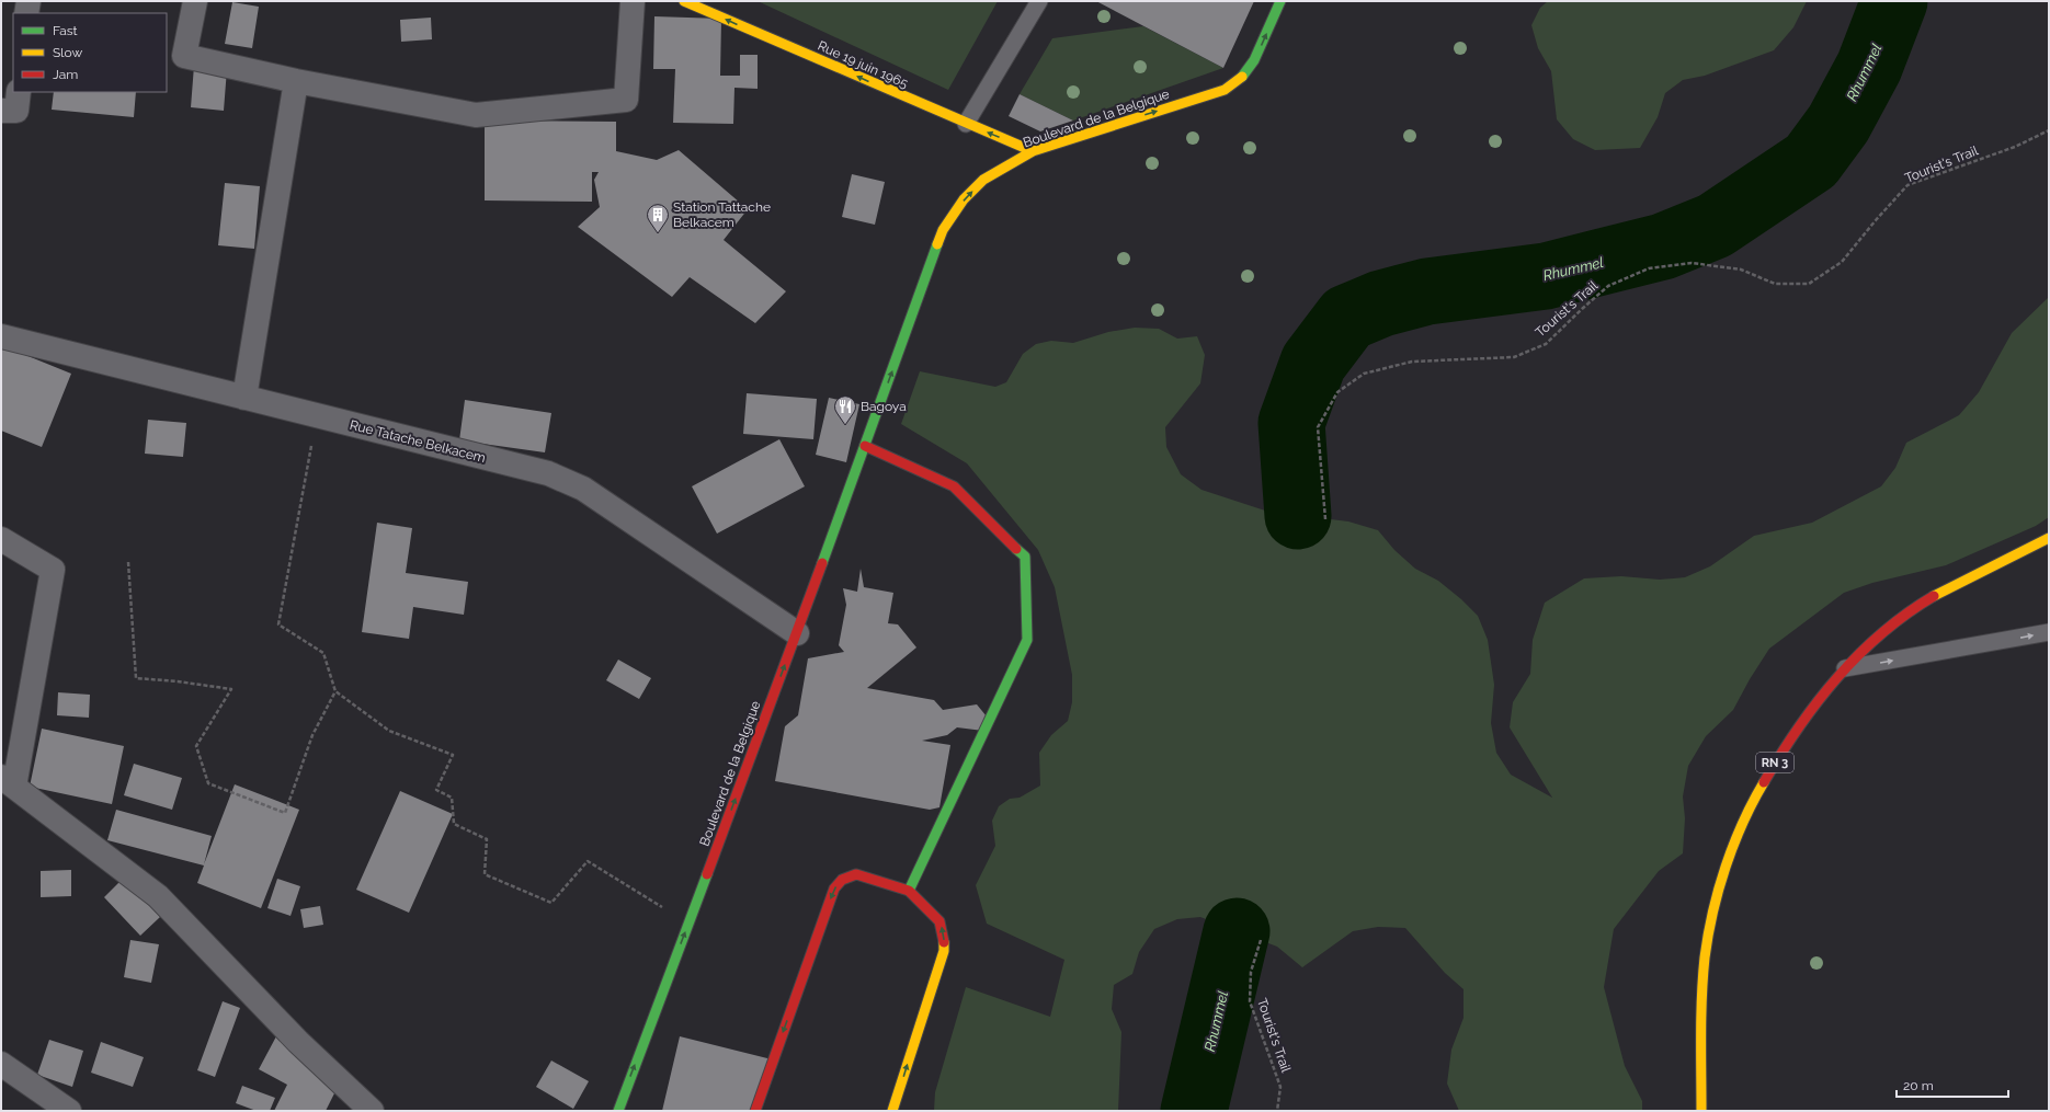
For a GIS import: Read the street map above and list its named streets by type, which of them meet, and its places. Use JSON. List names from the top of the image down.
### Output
{
  "streets": {
    "main road": ["Rue 19 juin 1965", "Boulevard de la Belgique", "RN 3"],
    "street": ["Rue Tatache Belkacem"],
    "path": ["Tourist's Trail"]
  },
  "crossings": [
    ["Rue 19 juin 1965", "Boulevard de la Belgique"],
    ["Boulevard de la Belgique", "Rue Tatache Belkacem"]
  ],
  "one_way": ["Rue 19 juin 1965", "Boulevard de la Belgique"],
  "water": ["Rhummel"],
  "places": {
    "building": ["Station Tattache Belkacem"],
    "restaurant": ["Bagoya"]
  },
  "legend": ["Fast", "Slow", "Jam"],
  "scale_bar": "20 m"
}
